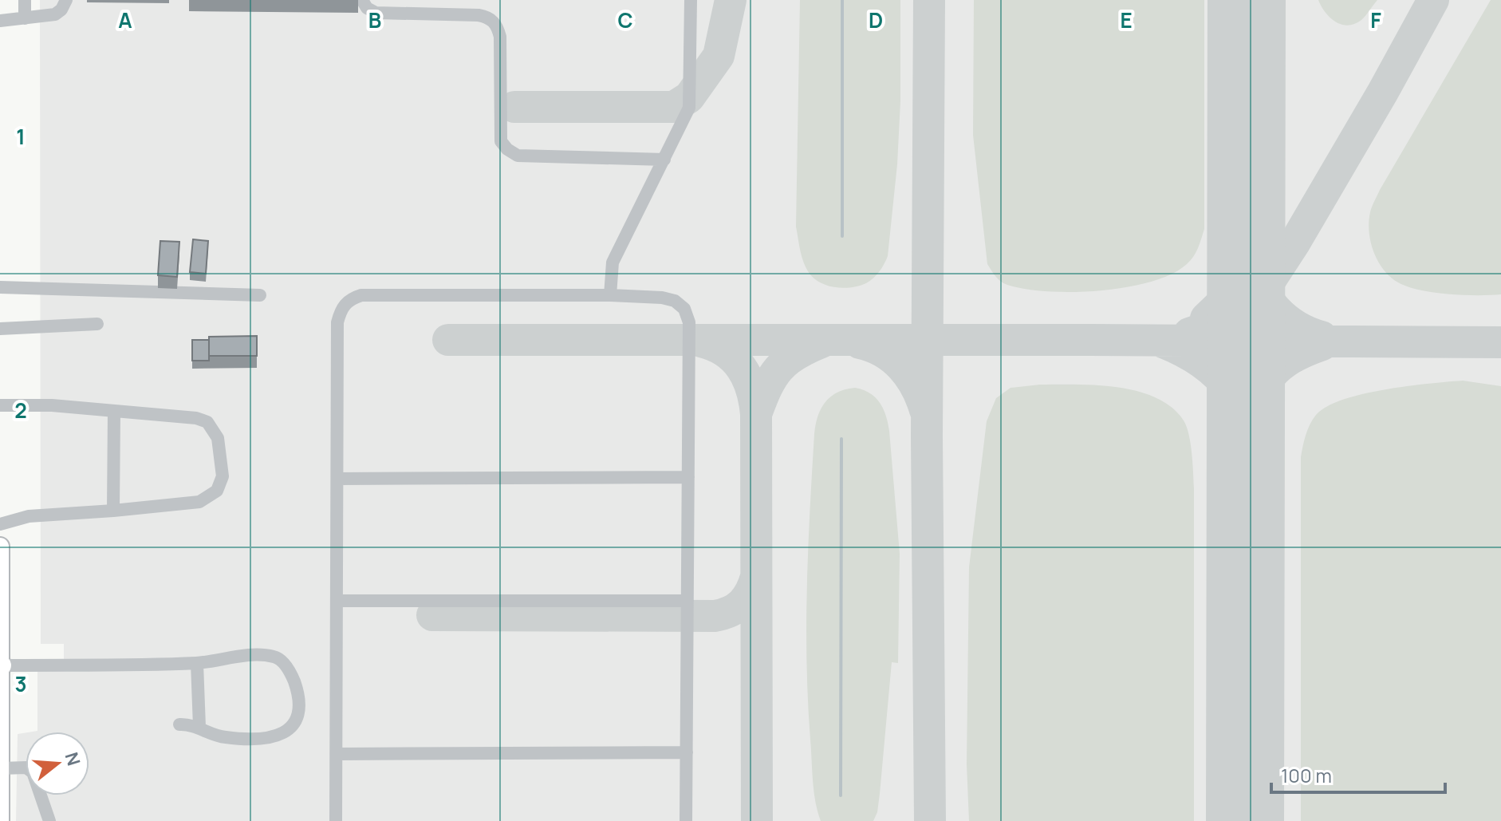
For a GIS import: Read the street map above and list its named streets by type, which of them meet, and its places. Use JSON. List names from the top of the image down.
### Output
{
  "scale_bar": "100 m",
  "north": "right",
  "grid": {
    "columns": [
      "A",
      "B",
      "C",
      "D",
      "E",
      "F"
    ],
    "rows": ["1", "2", "3"]
  }
}
